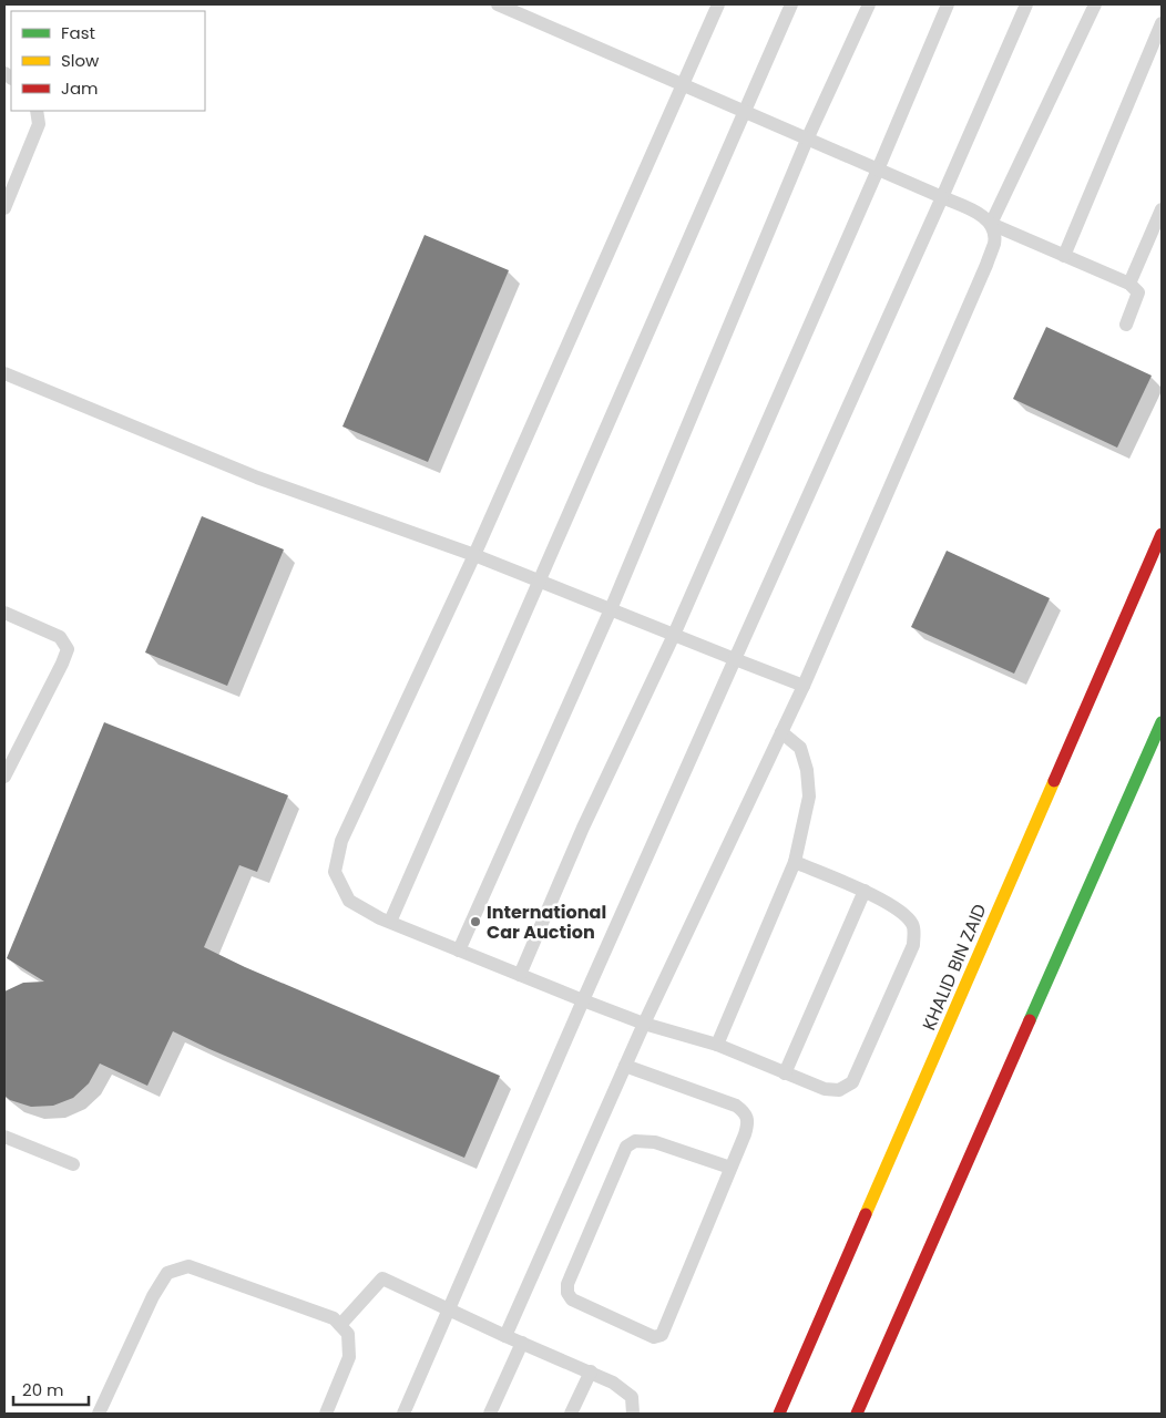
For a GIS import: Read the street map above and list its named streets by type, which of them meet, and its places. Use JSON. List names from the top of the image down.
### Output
{
  "streets": {
    "street": ["KHALID BIN ZAID"]
  },
  "places": ["International Car Auction"],
  "legend": ["Fast", "Slow", "Jam"],
  "scale_bar": "20 m"
}
